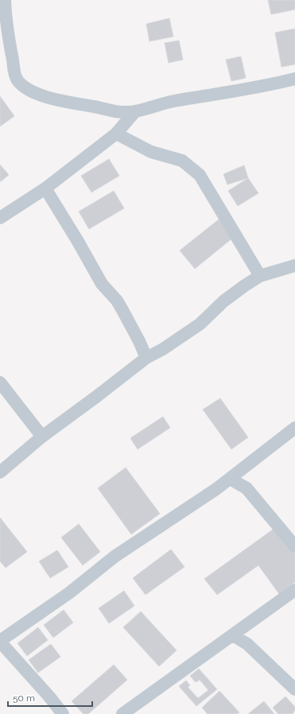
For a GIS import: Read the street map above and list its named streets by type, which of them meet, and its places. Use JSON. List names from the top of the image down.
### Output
{
  "scale_bar": "50 m"
}
